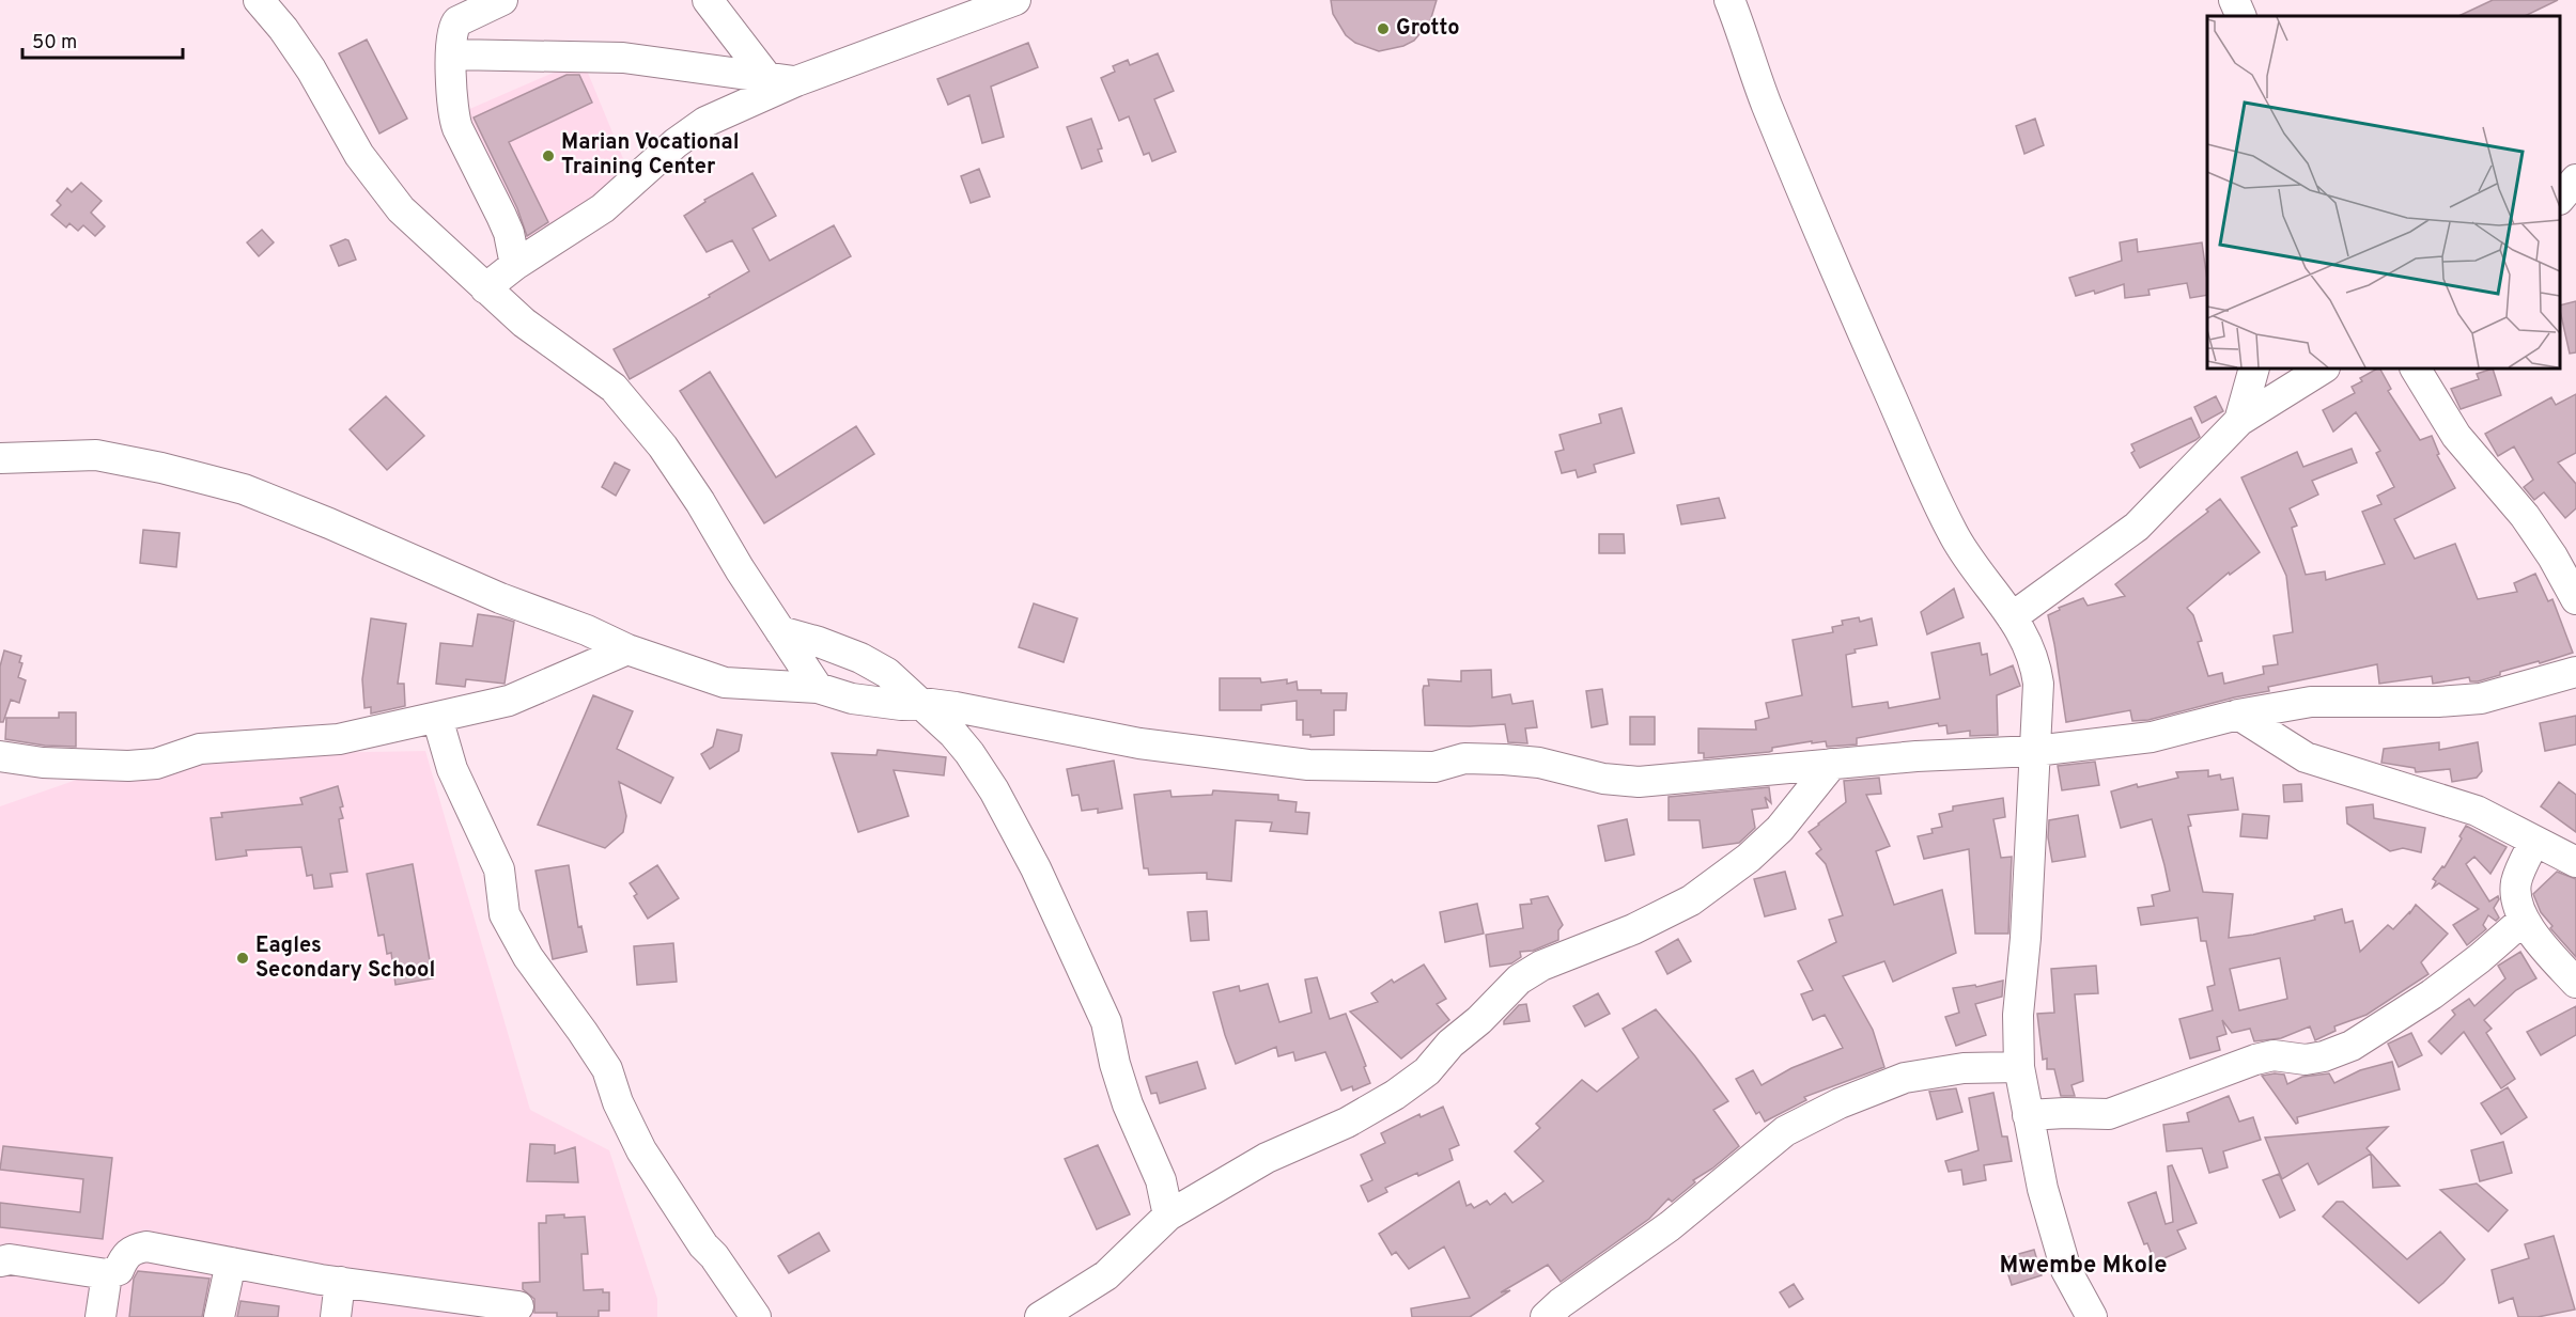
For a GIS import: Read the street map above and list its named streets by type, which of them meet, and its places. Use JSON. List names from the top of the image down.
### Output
{
  "districts": ["Mwembe Mkole"],
  "places": ["Grotto", "Marian Vocational Training Center", "Eagles Secondary School"],
  "scale_bar": "50 m"
}
